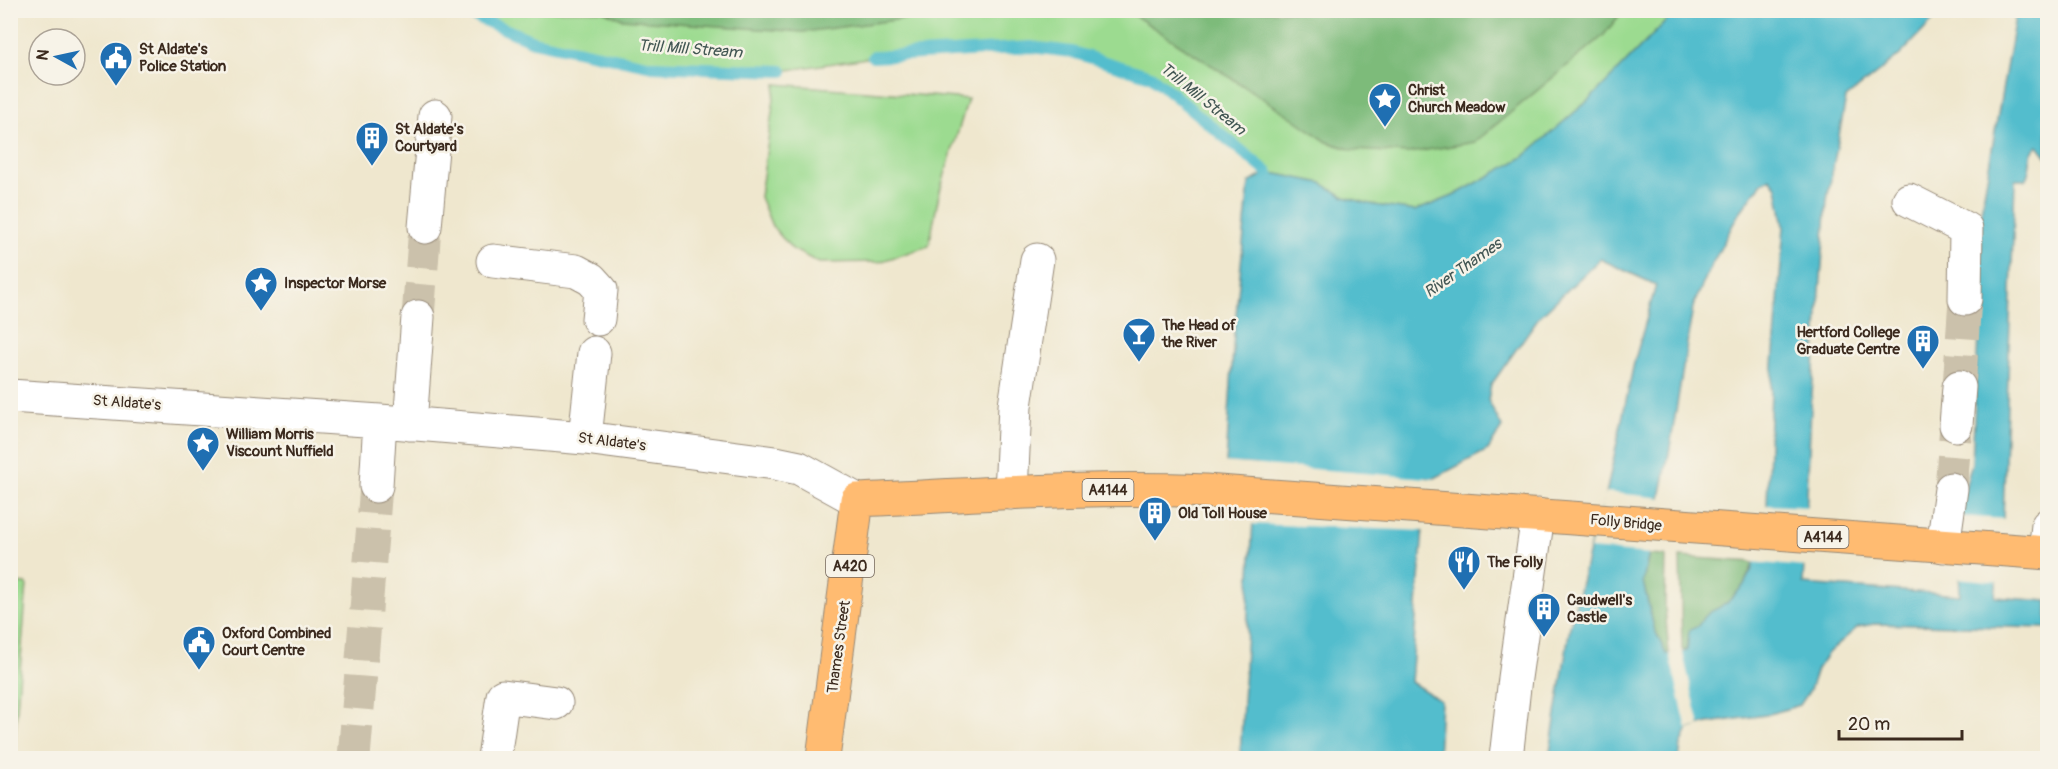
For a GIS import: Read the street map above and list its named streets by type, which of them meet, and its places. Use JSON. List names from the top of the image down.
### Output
{
  "streets": {
    "main road": [
      "A4144",
      "Folly Bridge",
      "A420",
      "Thames Street"
    ],
    "street": ["St Aldate's"]
  },
  "crossings": [
    ["St Aldate's", "A4144"],
    ["St Aldate's", "Thames Street"],
    ["A4144", "Folly Bridge"],
    ["A4144", "Thames Street"]
  ],
  "water": ["Trill Mill Stream", "River Thames"],
  "places": {
    "public building": ["St Aldate's Police Station", "Oxford Combined Court Centre"],
    "place": ["Christ Church Meadow", "Inspector Morse", "William Morris Viscount Nuffield"],
    "building": [
      "St Aldate's Courtyard",
      "Hertford College Graduate Centre",
      "Old Toll House",
      "Caudwell's Castle"
    ],
    "bar": ["The Head of the River"],
    "restaurant": ["The Folly"]
  },
  "scale_bar": "20 m",
  "north": "left"
}
